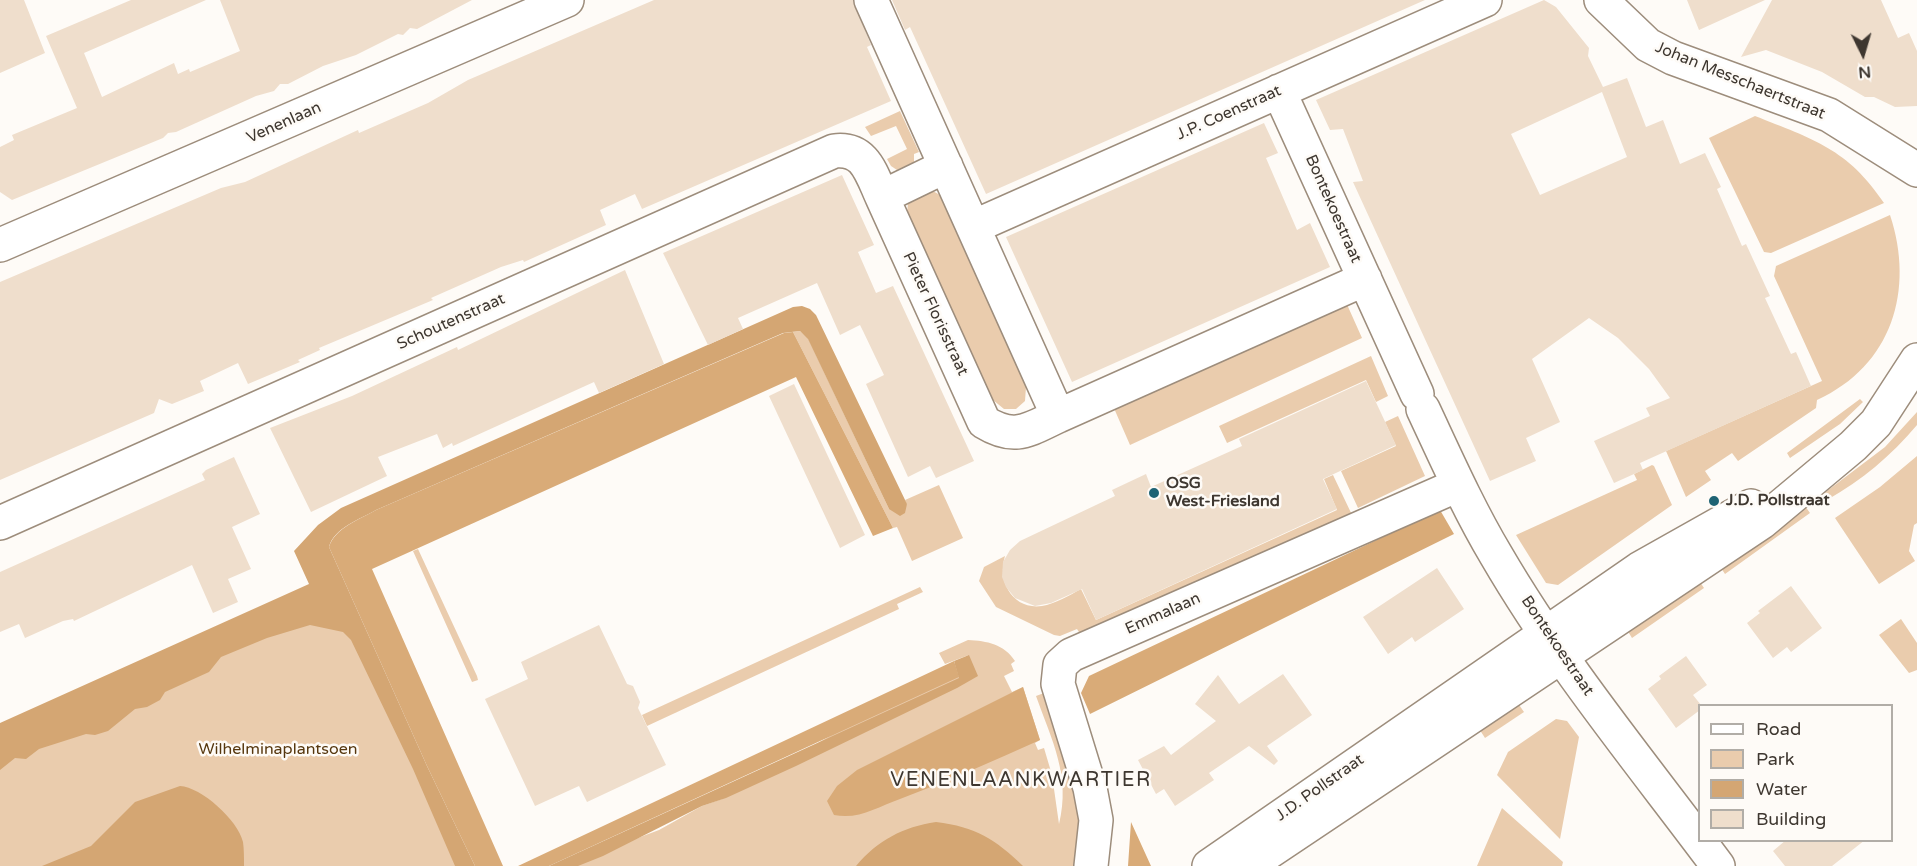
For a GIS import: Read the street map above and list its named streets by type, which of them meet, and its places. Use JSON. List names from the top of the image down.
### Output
{
  "streets": {
    "street": [
      "Johan Messchaertstraat",
      "J.P. Coenstraat",
      "Venenlaan",
      "Bontekoestraat",
      "Pieter Florisstraat",
      "Schoutenstraat",
      "Emmalaan",
      "J.D. Pollstraat"
    ]
  },
  "crossings": [
    ["J.P. Coenstraat", "Bontekoestraat"],
    ["Bontekoestraat", "Pieter Florisstraat"],
    ["Bontekoestraat", "Emmalaan"],
    ["Bontekoestraat", "J.D. Pollstraat"],
    ["Pieter Florisstraat", "Schoutenstraat"]
  ],
  "districts": ["VENENLAANKWARTIER"],
  "parks": ["Wilhelminaplantsoen"],
  "places": ["OSG West-Friesland", "J.D. Pollstraat"],
  "legend": [
    "Road",
    "Park",
    "Water",
    "Building"
  ],
  "north": "bottom"
}
